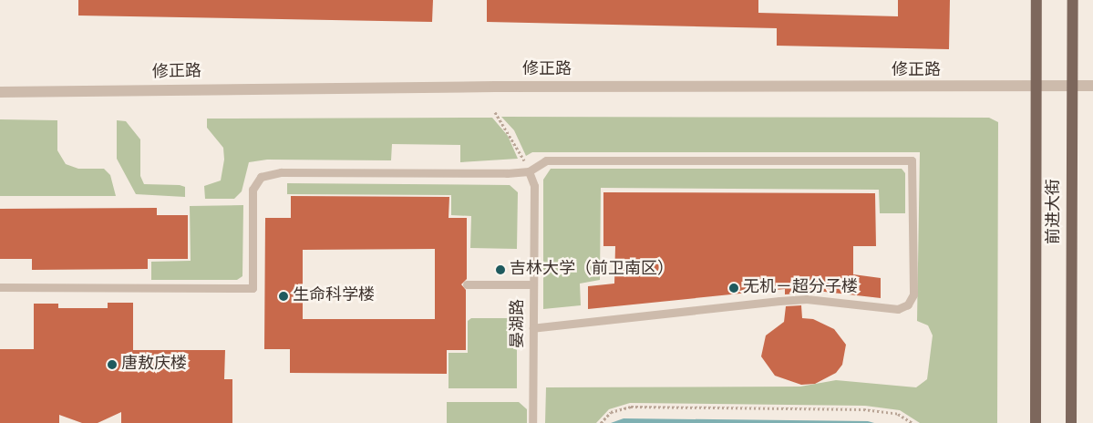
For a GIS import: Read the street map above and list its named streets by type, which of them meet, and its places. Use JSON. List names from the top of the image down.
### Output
{
  "streets": {
    "main road": ["前进大街"],
    "street": ["修正路"],
    "lane": ["晏湖路"]
  },
  "crossings": [
    ["修正路", "前进大街"]
  ],
  "places": [
    "吉林大学（前卫南区）",
    "无机－超分子楼",
    "生命科学楼",
    "唐敖庆楼"
  ]
}
